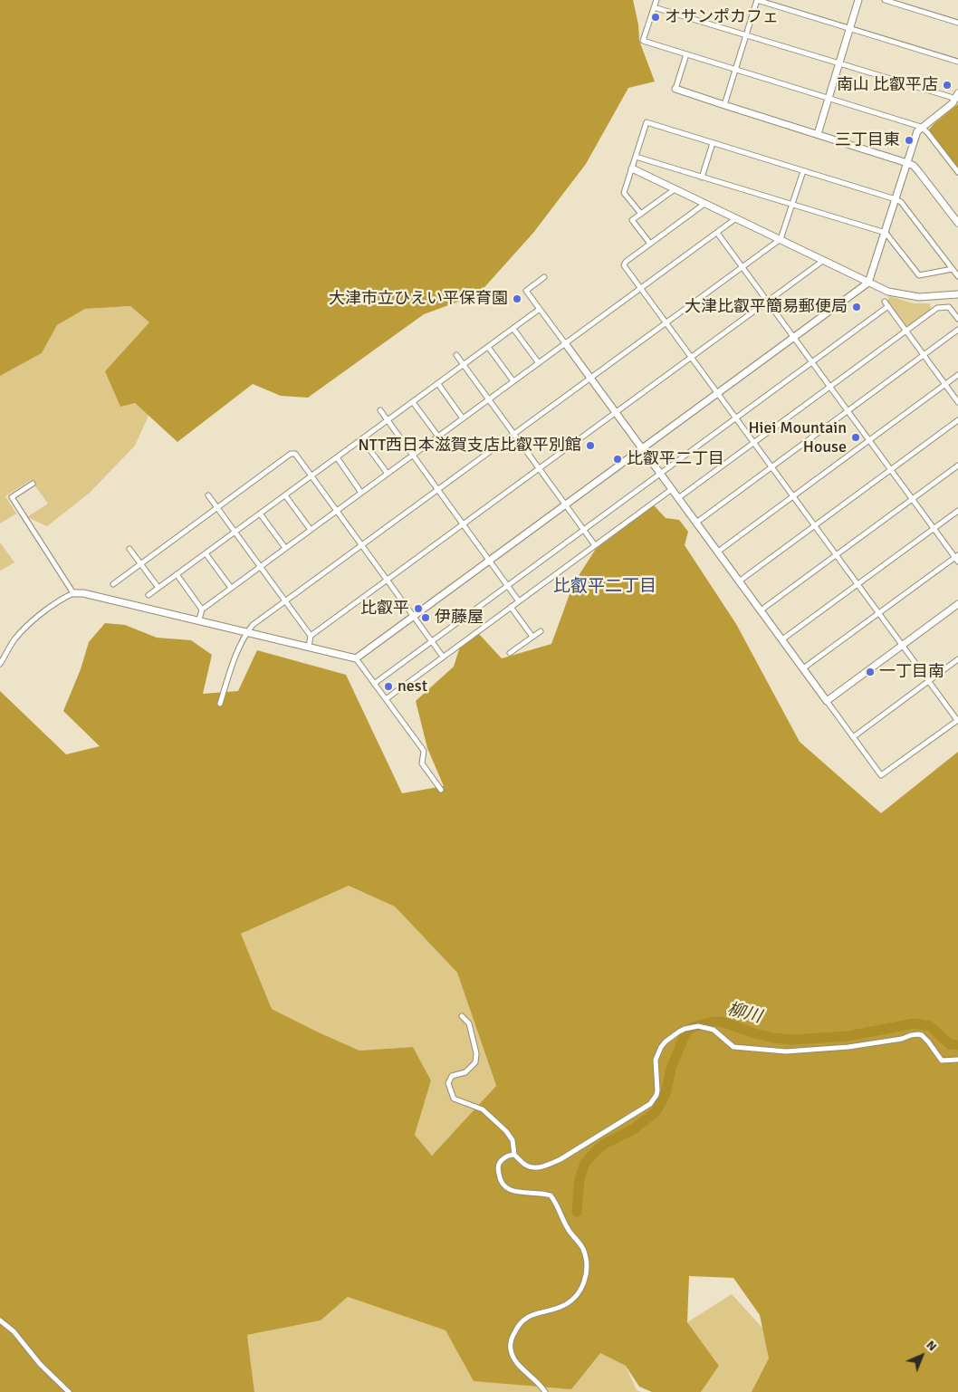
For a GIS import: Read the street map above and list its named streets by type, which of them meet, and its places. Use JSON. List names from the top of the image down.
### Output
{
  "districts": ["比叡平二丁目"],
  "water": ["柳川"],
  "places": [
    "オサンポカフェ",
    "南山 比叡平店",
    "三丁目東",
    "大津市立ひえい平保育園",
    "大津比叡平簡易郵便局",
    "Hiei Mountain House",
    "NTT西日本滋賀支店比叡平別館",
    "比叡平二丁目",
    "比叡平",
    "伊藤屋",
    "一丁目南",
    "nest"
  ],
  "north": "top right"
}
